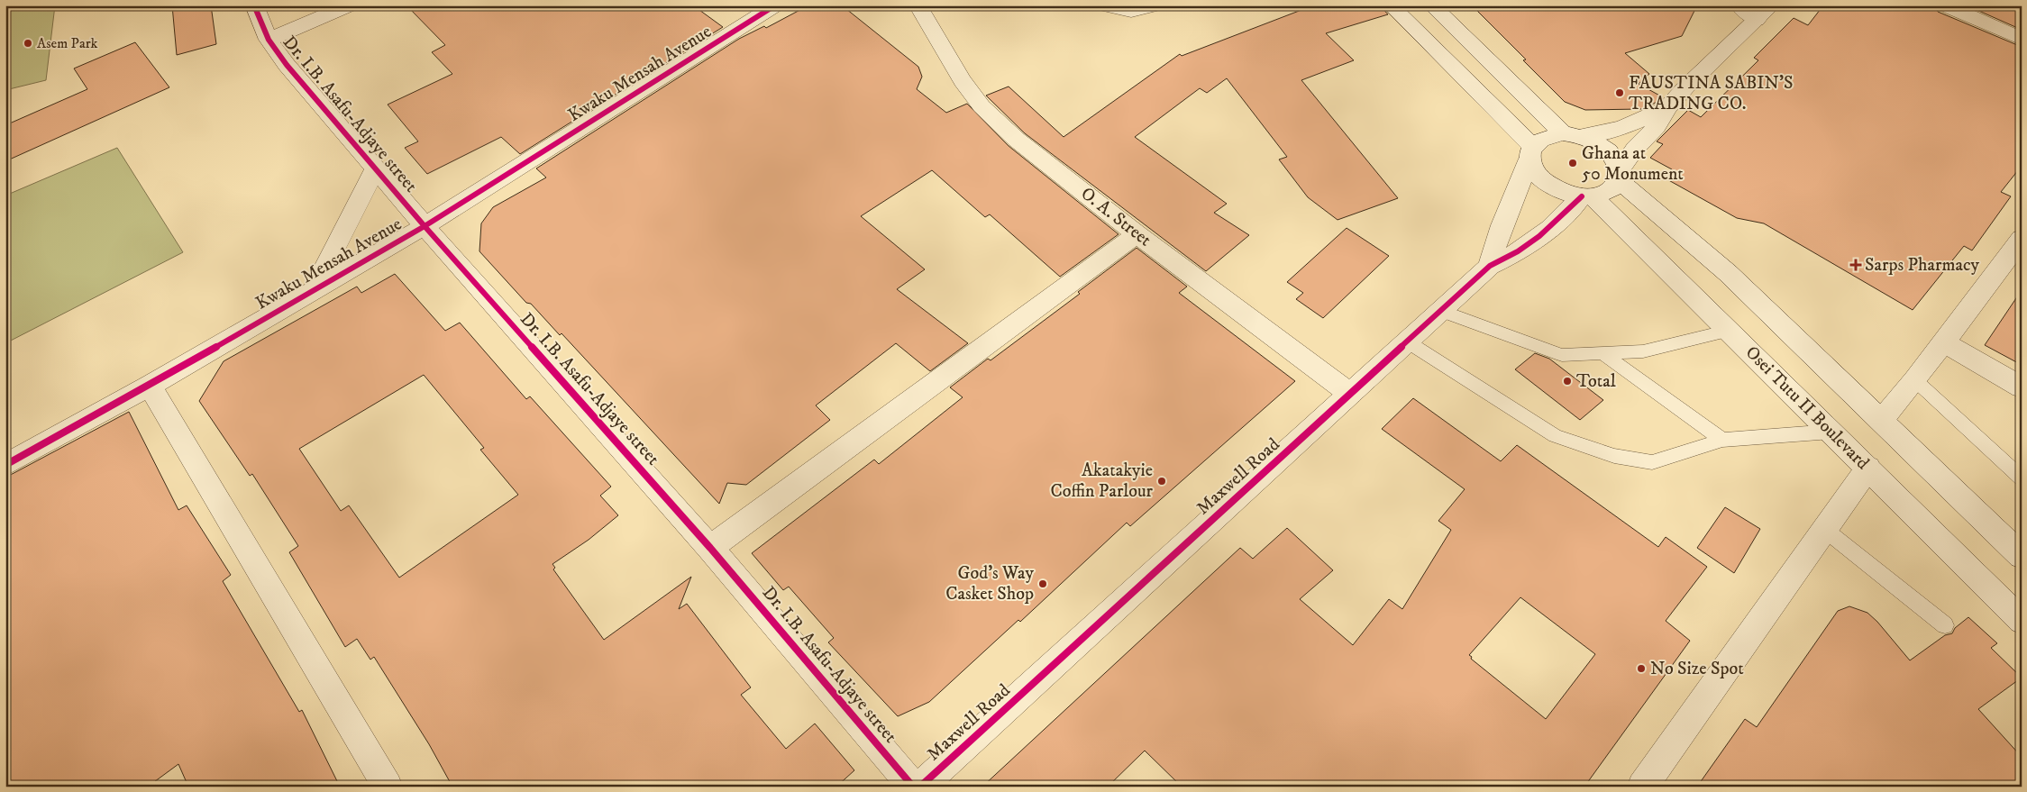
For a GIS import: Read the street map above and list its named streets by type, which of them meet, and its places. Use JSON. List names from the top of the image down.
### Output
{
  "streets": {
    "street": [
      "Kwaku Mensah Avenue",
      "Dr. I.B. Asafu-Adjaye street",
      "O. A. Street",
      "Osei Tutu II Boulevard",
      "Maxwell Road"
    ]
  },
  "crossings": [
    ["Kwaku Mensah Avenue", "Dr. I.B. Asafu-Adjaye street"],
    ["O. A. Street", "Maxwell Road"],
    ["Osei Tutu II Boulevard", "Maxwell Road"]
  ],
  "places": {
    "other": [
      "Asem Park",
      "FAUSTINA SABIN'S TRADING CO.",
      "Ghana at 50 Monument",
      "Total",
      "Akatakyie Coffin Parlour",
      "God's Way Casket Shop",
      "No Size Spot"
    ],
    "health": ["Sarps Pharmacy"]
  }
}
